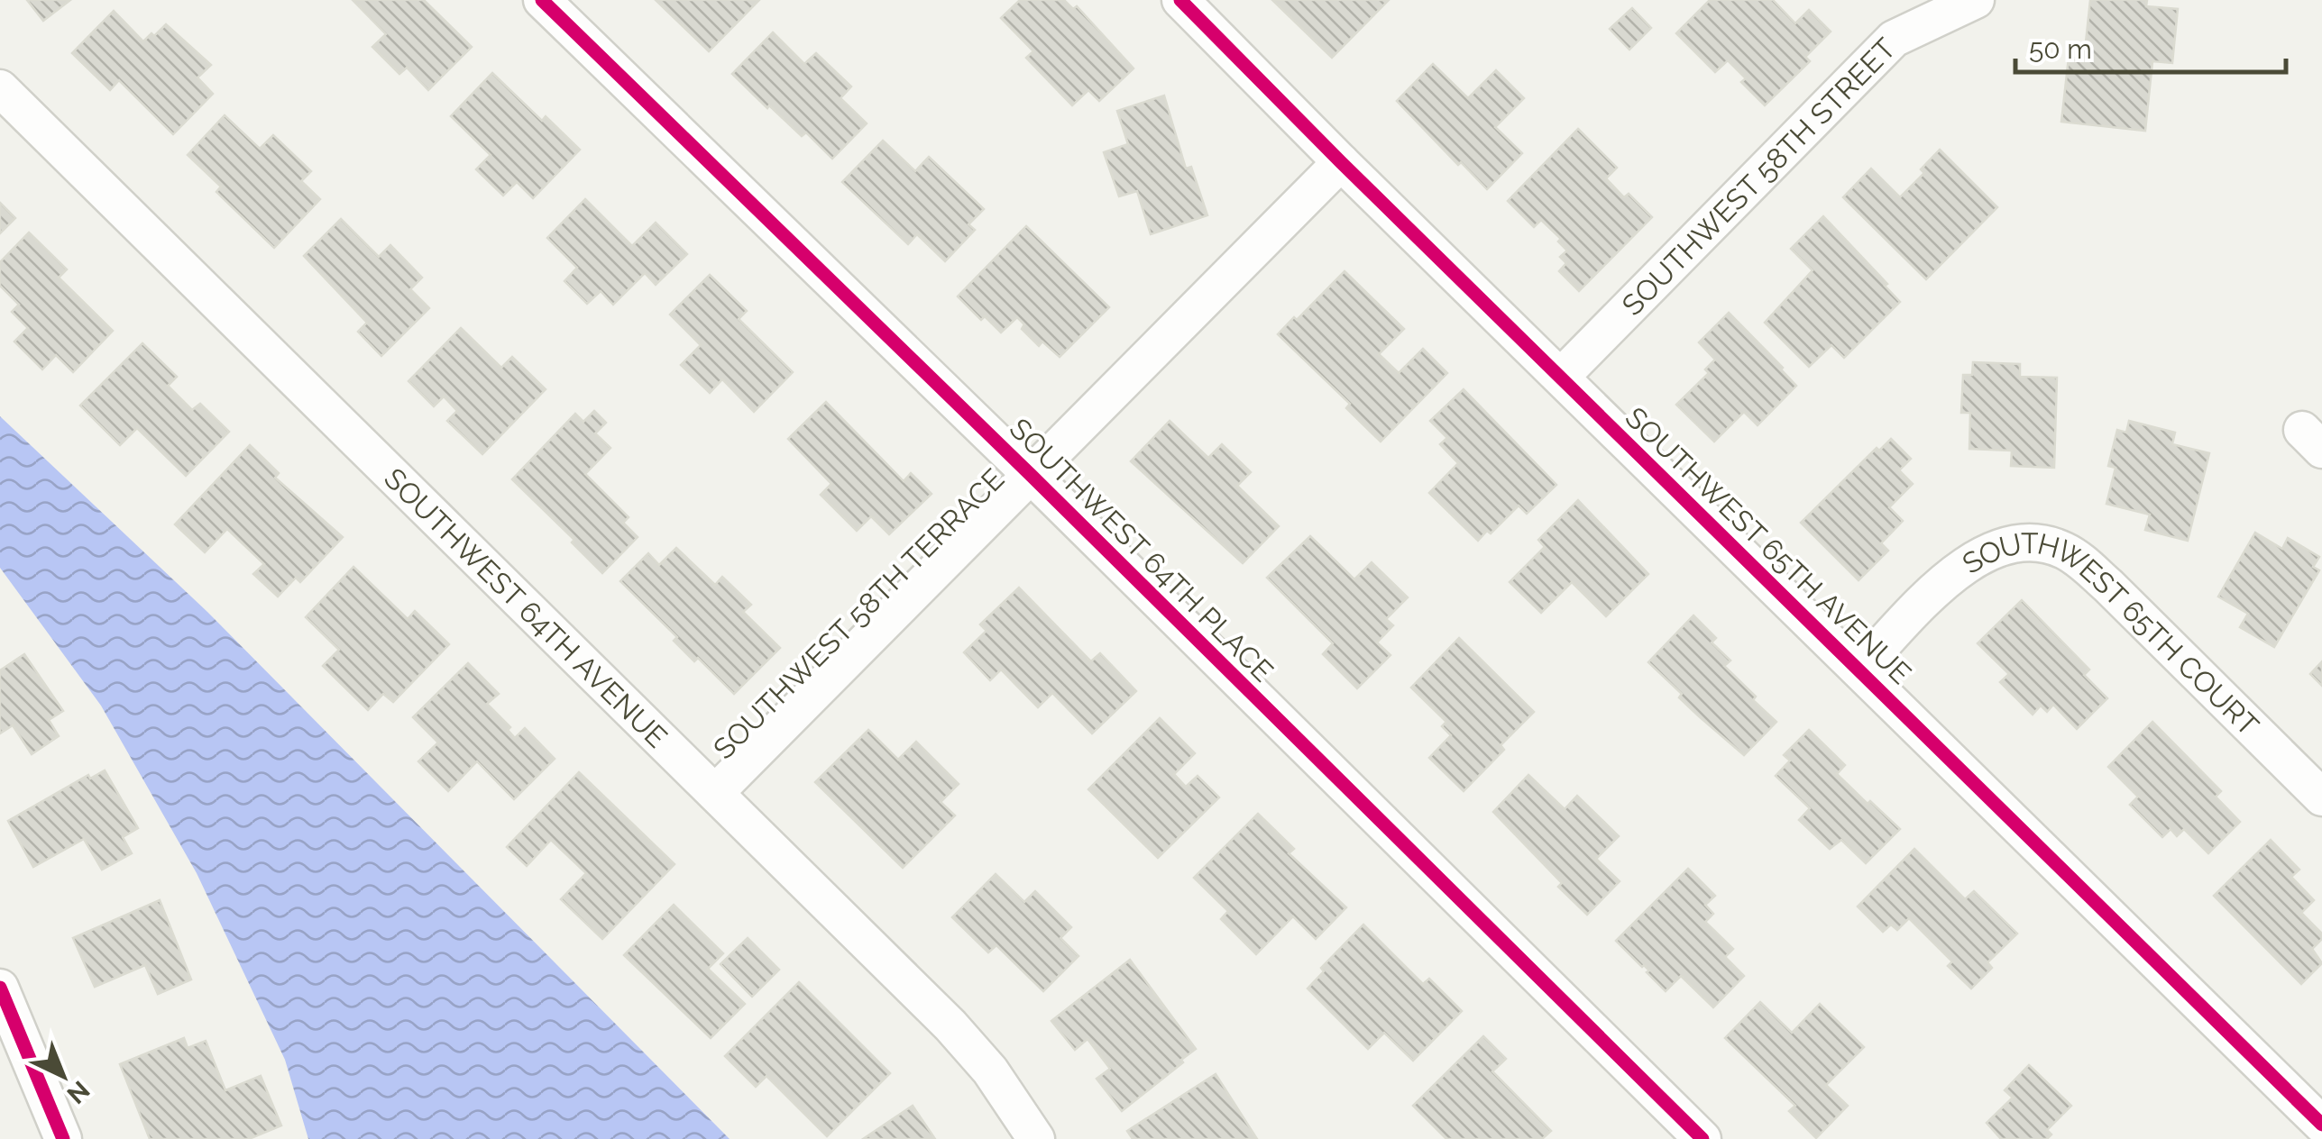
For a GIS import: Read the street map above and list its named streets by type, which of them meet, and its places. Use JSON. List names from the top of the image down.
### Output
{
  "streets": {
    "street": [
      "SOUTHWEST 58TH STREET",
      "SOUTHWEST 65TH AVENUE",
      "SOUTHWEST 64TH PLACE",
      "SOUTHWEST 64TH AVENUE",
      "SOUTHWEST 58TH TERRACE",
      "SOUTHWEST 65TH COURT"
    ]
  },
  "crossings": [
    ["SOUTHWEST 58TH STREET", "SOUTHWEST 65TH AVENUE"],
    ["SOUTHWEST 65TH AVENUE", "SOUTHWEST 58TH TERRACE"],
    ["SOUTHWEST 65TH AVENUE", "SOUTHWEST 65TH COURT"],
    ["SOUTHWEST 64TH PLACE", "SOUTHWEST 58TH TERRACE"],
    ["SOUTHWEST 64TH AVENUE", "SOUTHWEST 58TH TERRACE"]
  ],
  "scale_bar": "50 m",
  "north": "bottom right"
}
